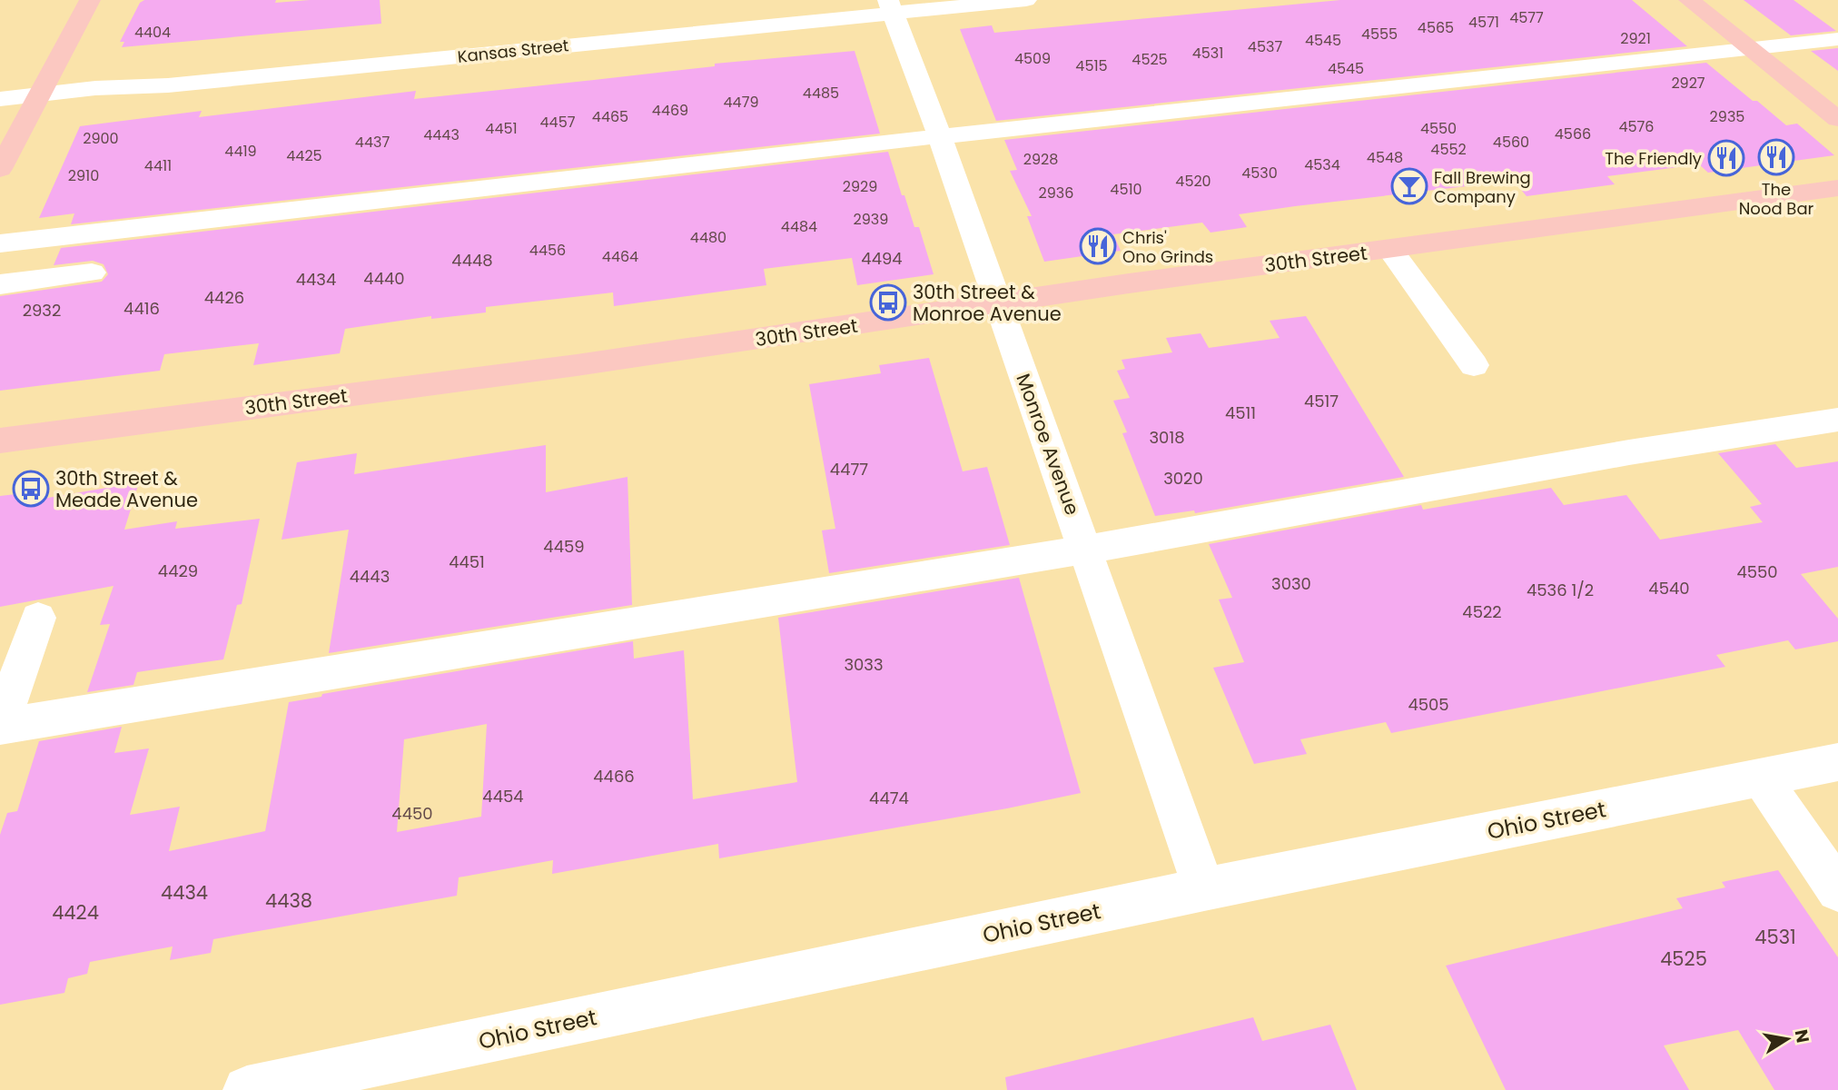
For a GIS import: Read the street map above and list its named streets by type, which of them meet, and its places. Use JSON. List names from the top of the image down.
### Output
{
  "streets": {
    "main road": ["30th Street"],
    "street": ["Kansas Street", "Monroe Avenue", "Ohio Street"]
  },
  "crossings": [
    ["Kansas Street", "Monroe Avenue"],
    ["30th Street", "Monroe Avenue"],
    ["Monroe Avenue", "Ohio Street"]
  ],
  "places": {
    "restaurant": ["The Nood Bar", "The Friendly", "Chris' Ono Grinds"],
    "bar": ["Fall Brewing Company"],
    "bus stop": ["30th Street & Monroe Avenue", "30th Street & Meade Avenue"]
  },
  "house_numbers": [
    "4577",
    "4571",
    "4565",
    "4404",
    "4555",
    "2921",
    "4545",
    "4537",
    "4531",
    "4509",
    "4525",
    "4515",
    "4545",
    "2927",
    "4485",
    "4479",
    "4469",
    "4465",
    "2935",
    "4457",
    "4576",
    "4451",
    "4550",
    "4566",
    "4443",
    "2900",
    "4437",
    "4560",
    "4552",
    "4419",
    "4425",
    "4548",
    "2928",
    "4534",
    "4411",
    "4530",
    "2910",
    "4520",
    "2929",
    "4510",
    "2936",
    "2939",
    "4484",
    "4480",
    "4456",
    "4464",
    "4494",
    "4448",
    "4440",
    "4434",
    "4426",
    "4416",
    "2932",
    "4517",
    "4511",
    "3018",
    "4477",
    "3020",
    "4459",
    "4451",
    "4429",
    "4550",
    "4443",
    "3030",
    "4540",
    "4536 1/2",
    "4522",
    "3033",
    "4505",
    "4466",
    "4454",
    "4474",
    "4450",
    "4434",
    "4438",
    "4424",
    "4531",
    "4525"
  ],
  "north": "right"
}
